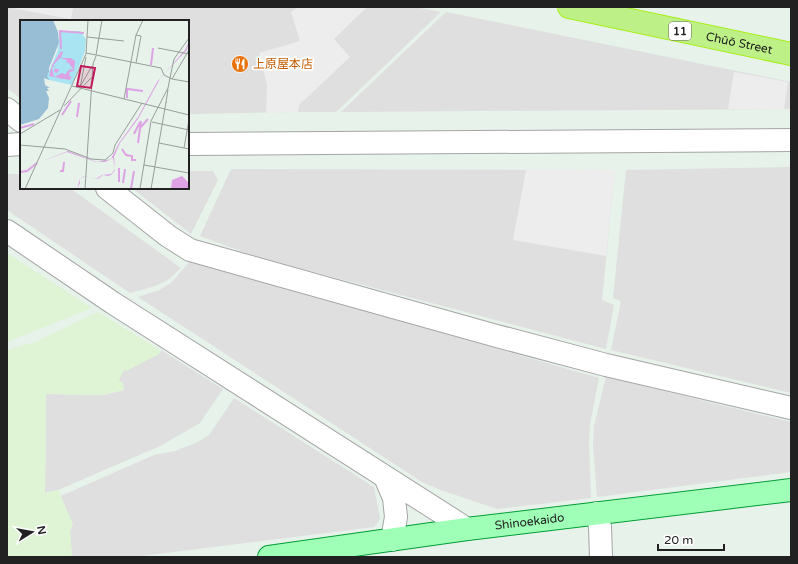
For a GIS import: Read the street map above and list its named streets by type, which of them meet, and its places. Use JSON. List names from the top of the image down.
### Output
{
  "streets": {
    "highway": ["11", "Chūō Street"],
    "main road": ["Shinoekaido"]
  },
  "places": {
    "restaurant": ["上原屋本店"]
  },
  "scale_bar": "20 m",
  "north": "right"
}
